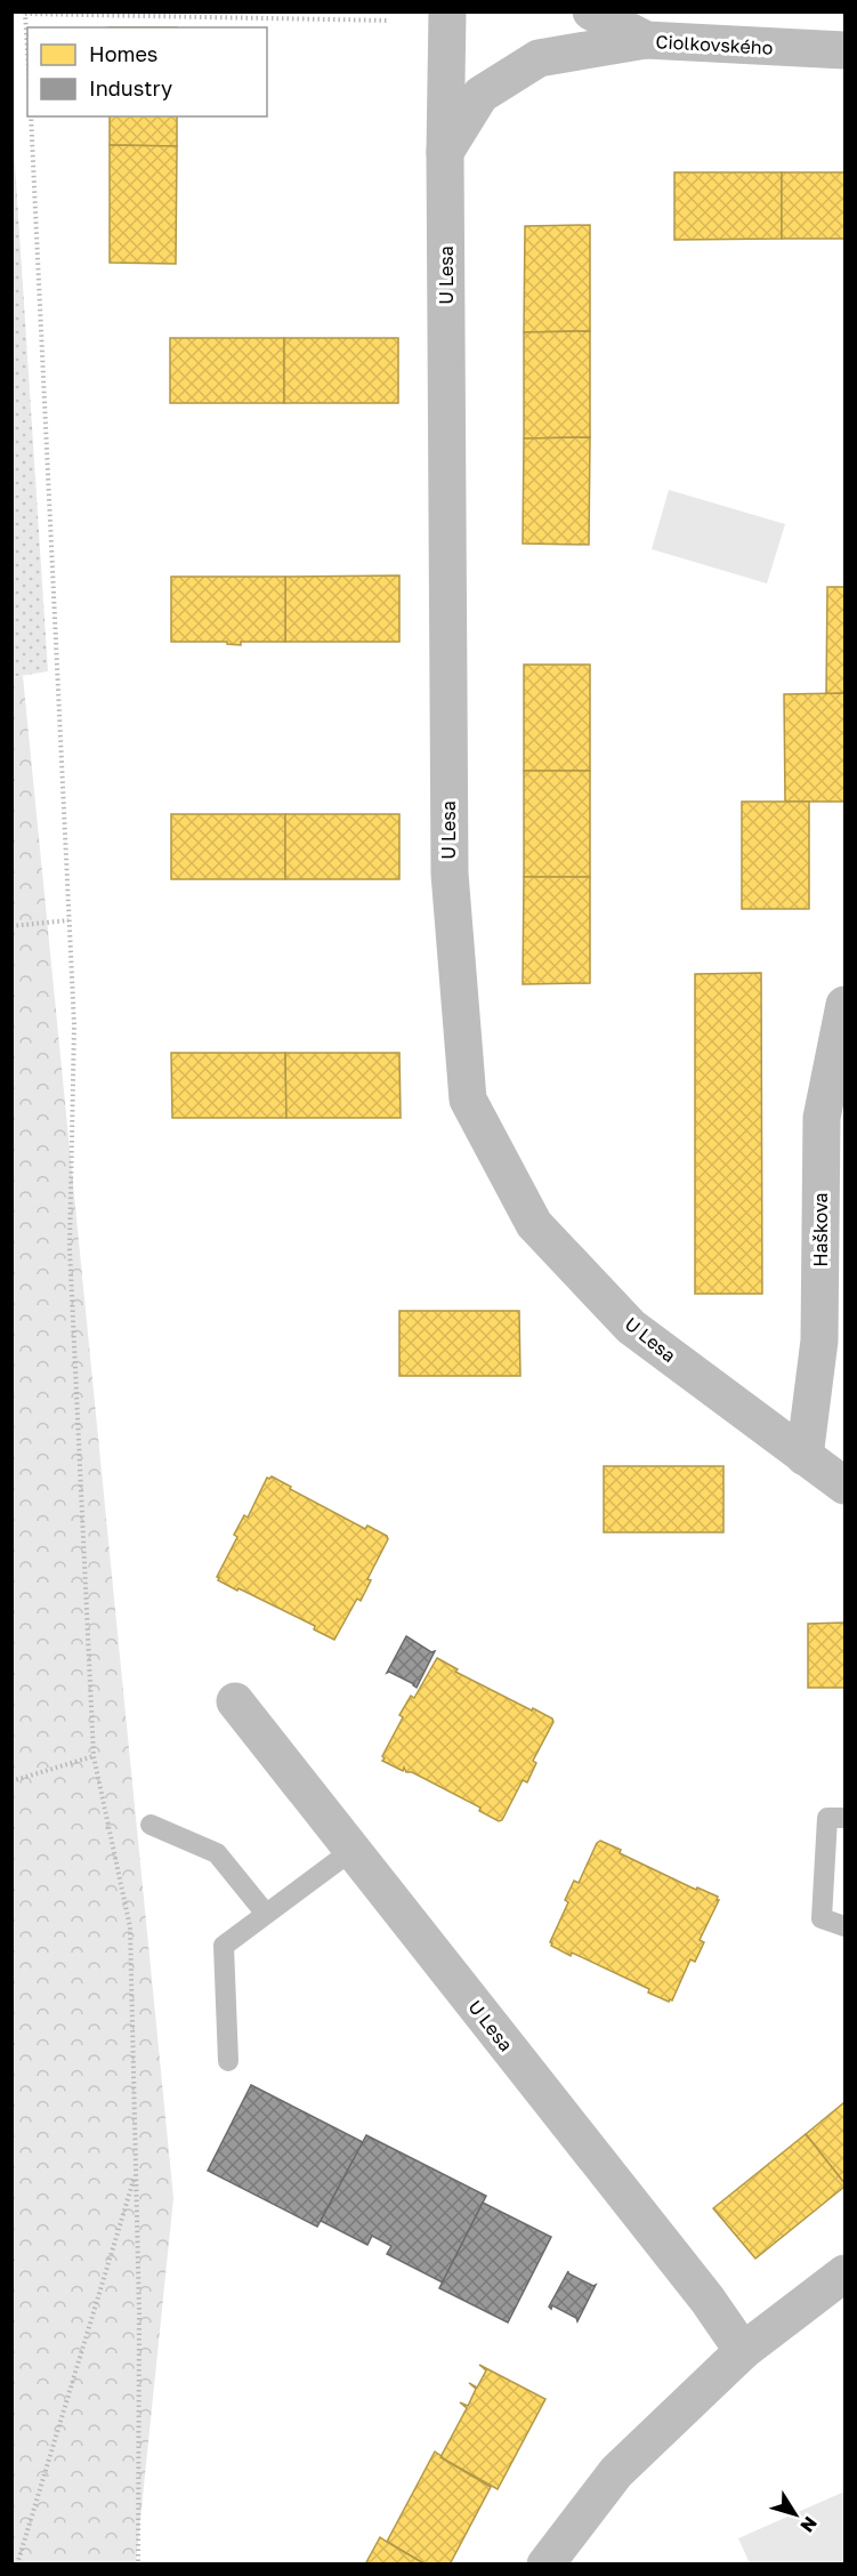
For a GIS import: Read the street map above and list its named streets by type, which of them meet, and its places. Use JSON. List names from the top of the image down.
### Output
{
  "streets": {
    "street": ["Ciolkovského", "U Lesa", "Haškova"]
  },
  "crossings": [
    ["U Lesa", "Haškova"]
  ],
  "legend": ["Homes", "Industry"],
  "north": "bottom right"
}
